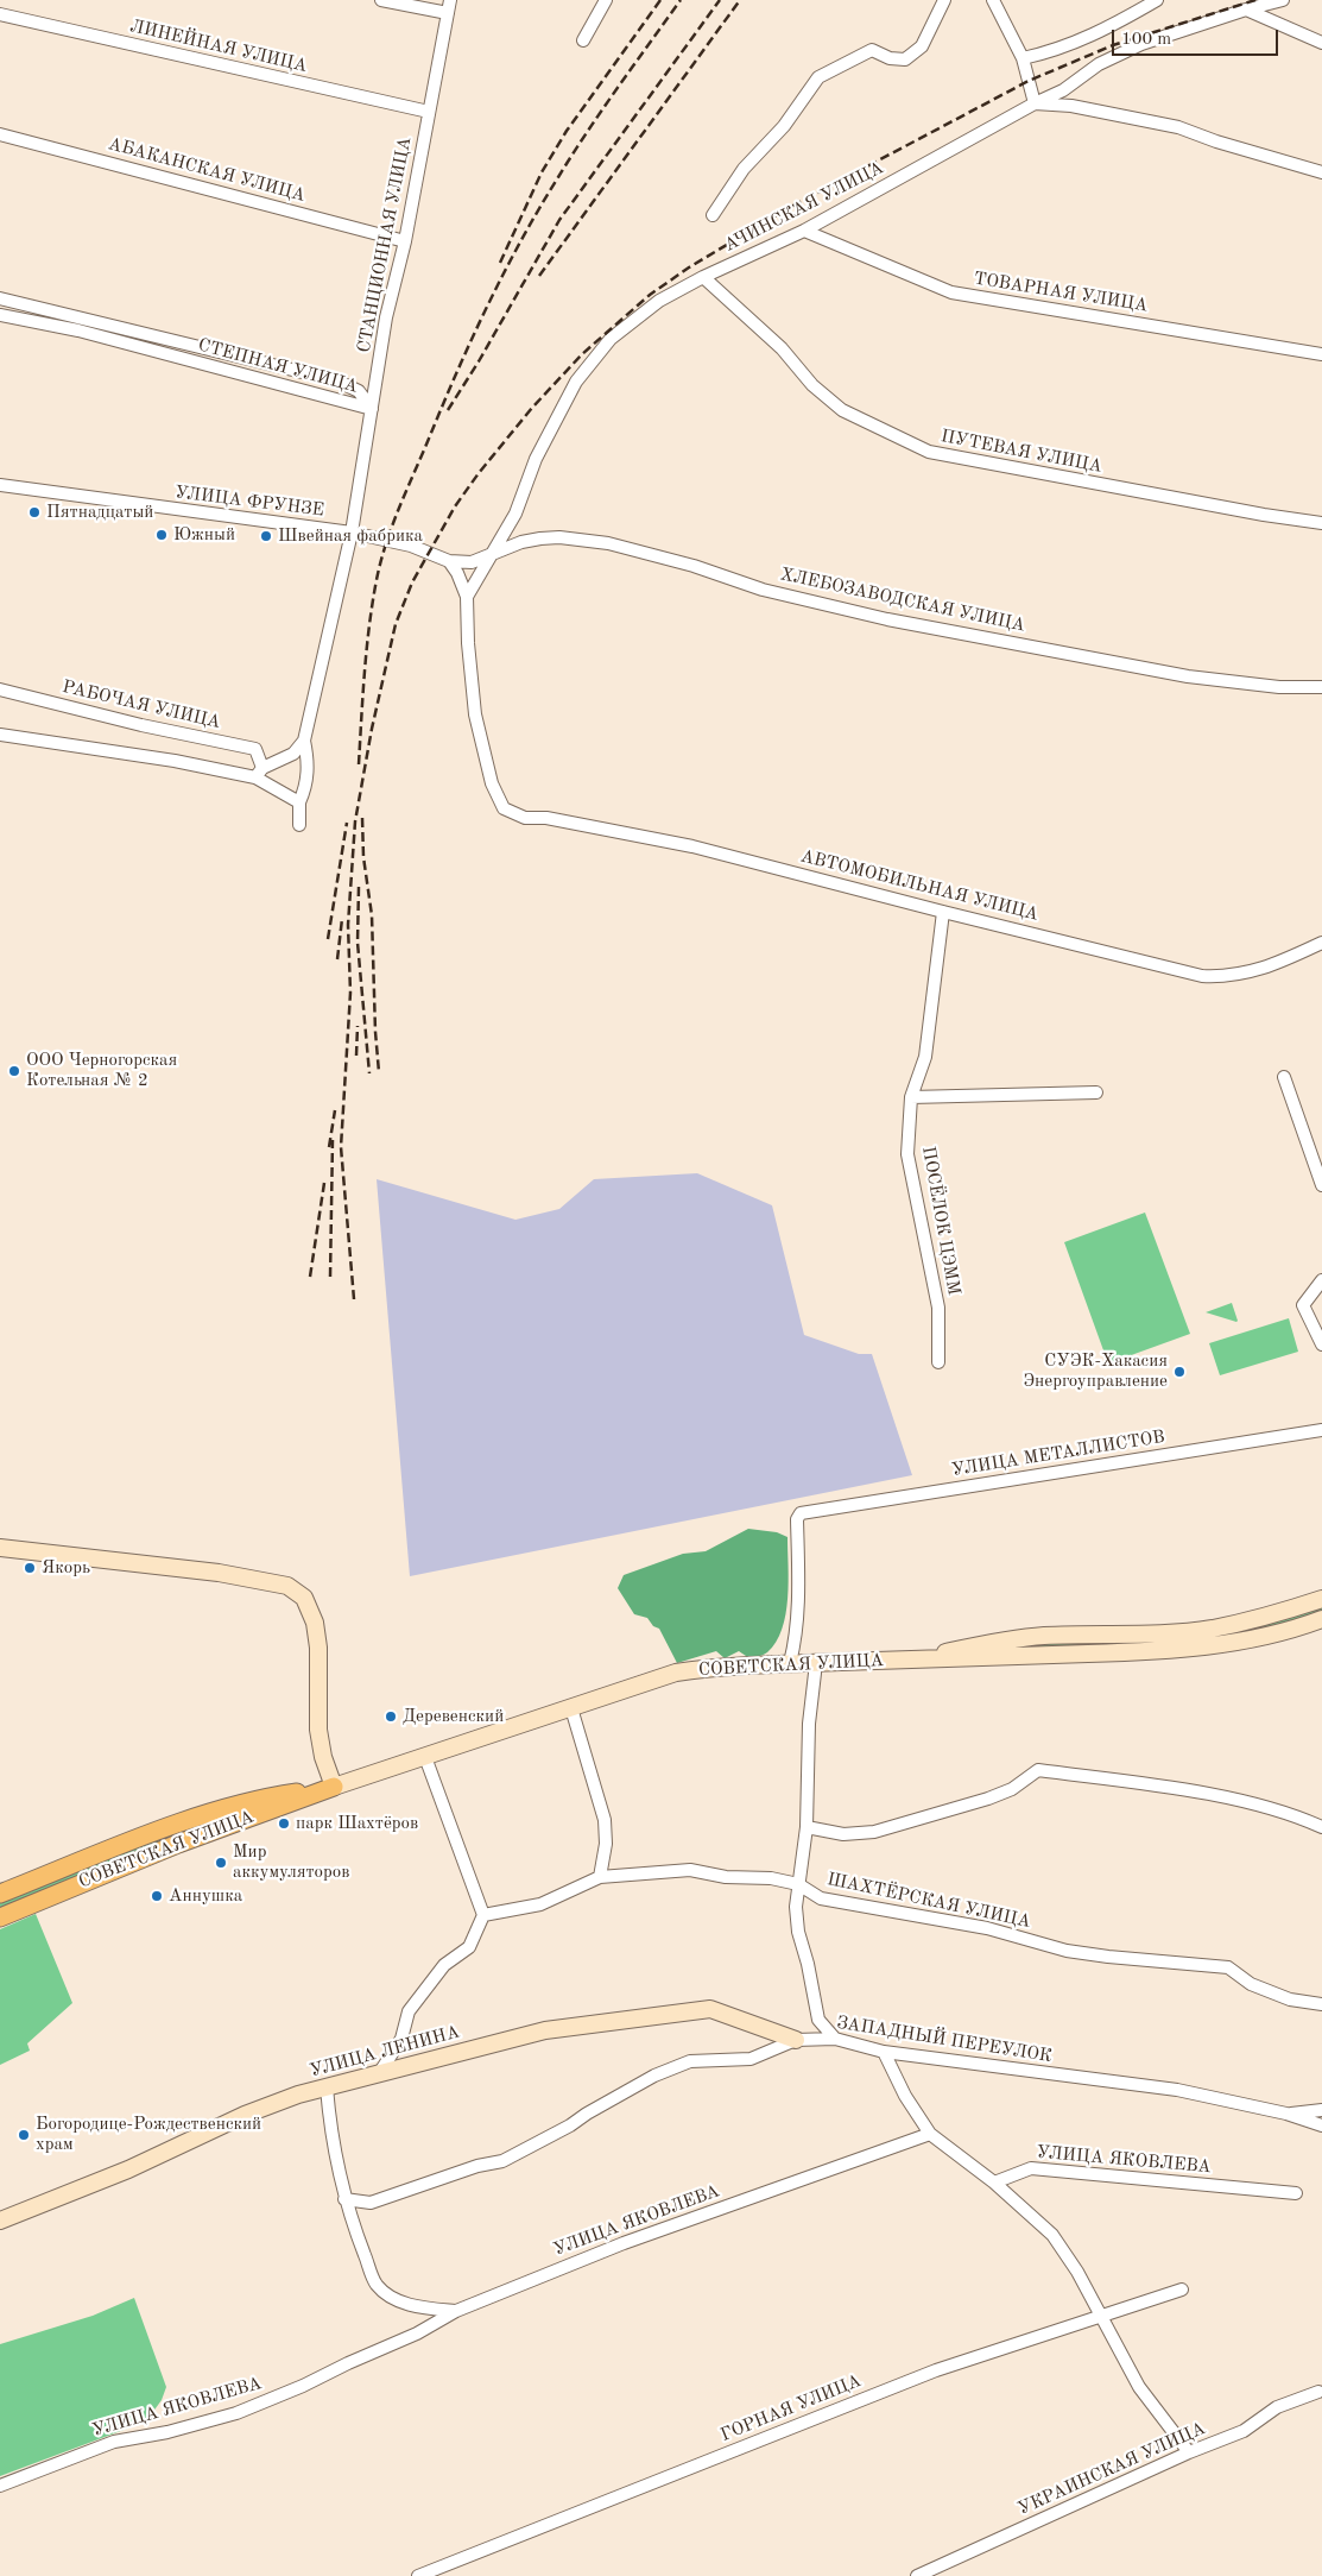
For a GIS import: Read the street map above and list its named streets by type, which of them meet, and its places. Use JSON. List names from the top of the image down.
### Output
{
  "streets": {
    "main road": ["СОВЕТСКАЯ УЛИЦА", "УЛИЦА ЛЕНИНА"],
    "street": [
      "ЛИНЕЙНАЯ УЛИЦА",
      "АБАКАНСКАЯ УЛИЦА",
      "АЧИНСКАЯ УЛИЦА",
      "СТАНЦИОННАЯ УЛИЦА",
      "ТОВАРНАЯ УЛИЦА",
      "СТЕПНАЯ УЛИЦА",
      "ПУТЕВАЯ УЛИЦА",
      "УЛИЦА ФРУНЗЕ",
      "ХЛЕБОЗАВОДСКАЯ УЛИЦА",
      "РАБОЧАЯ УЛИЦА",
      "АВТОМОБИЛЬНАЯ УЛИЦА",
      "ПОСЁЛОК ЦЭММ",
      "УЛИЦА МЕТАЛЛИСТОВ",
      "ШАХТЁРСКАЯ УЛИЦА",
      "ЗАПАДНЫЙ ПЕРЕУЛОК",
      "УЛИЦА ЯКОВЛЕВА",
      "ГОРНАЯ УЛИЦА",
      "УКРАИНСКАЯ УЛИЦА"
    ]
  },
  "crossings": [
    ["ЛИНЕЙНАЯ УЛИЦА", "СТАНЦИОННАЯ УЛИЦА"],
    ["АБАКАНСКАЯ УЛИЦА", "СТАНЦИОННАЯ УЛИЦА"],
    ["АЧИНСКАЯ УЛИЦА", "ТОВАРНАЯ УЛИЦА"],
    ["АЧИНСКАЯ УЛИЦА", "ПУТЕВАЯ УЛИЦА"],
    ["АЧИНСКАЯ УЛИЦА", "ХЛЕБОЗАВОДСКАЯ УЛИЦА"],
    ["АЧИНСКАЯ УЛИЦА", "АВТОМОБИЛЬНАЯ УЛИЦА"],
    ["СТАНЦИОННАЯ УЛИЦА", "СТЕПНАЯ УЛИЦА"],
    ["СТАНЦИОННАЯ УЛИЦА", "УЛИЦА ФРУНЗЕ"],
    ["УЛИЦА ФРУНЗЕ", "ХЛЕБОЗАВОДСКАЯ УЛИЦА"],
    ["АВТОМОБИЛЬНАЯ УЛИЦА", "ПОСЁЛОК ЦЭММ"],
    ["УЛИЦА МЕТАЛЛИСТОВ", "СОВЕТСКАЯ УЛИЦА"],
    ["ЗАПАДНЫЙ ПЕРЕУЛОК", "УЛИЦА ЛЕНИНА"]
  ],
  "places": [
    "Пятнадцатый",
    "Южный",
    "Швейная фабрика",
    "ООО Черногорская Котельная № 2",
    "СУЭК-Хакасия Энергоуправление",
    "Якорь",
    "Деревенский",
    "парк Шахтёров",
    "Мир аккумуляторов",
    "Аннушка",
    "Богородице-Рождественский храм"
  ],
  "scale_bar": "100 m"
}
